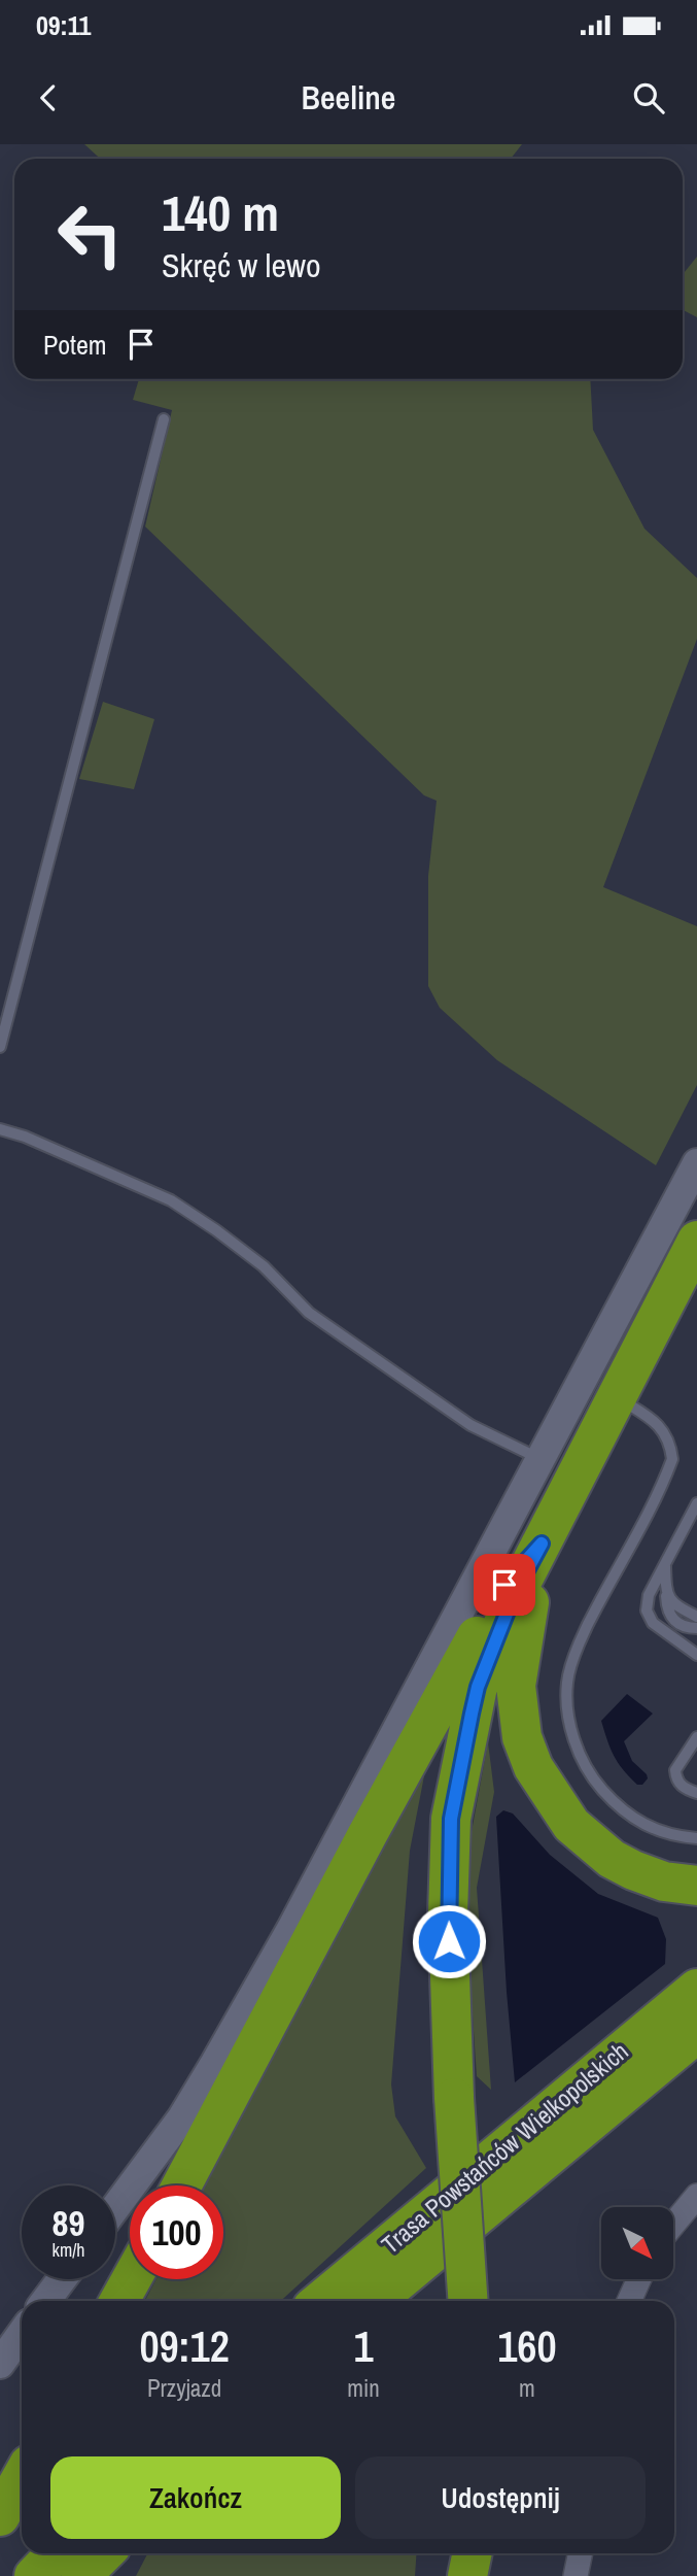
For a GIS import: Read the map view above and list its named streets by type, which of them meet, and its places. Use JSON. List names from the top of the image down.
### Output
{
  "streets": {
    "highway": ["Trasa Powstańców Wielkopolskich"]
  },
  "north": "bottom right",
  "page": {
    "status": "09:11",
    "header": "Beeline",
    "turn": ["140 m", "Skręć w lewo"],
    "then": "Potem",
    "speed": "89 km/h",
    "limit": "100",
    "eta": [
      "09:12",
      "Przyjazd",
      "1",
      "min",
      "160",
      "m"
    ],
    "buttons": ["Zakończ", "Udostępnij"]
  }
}
